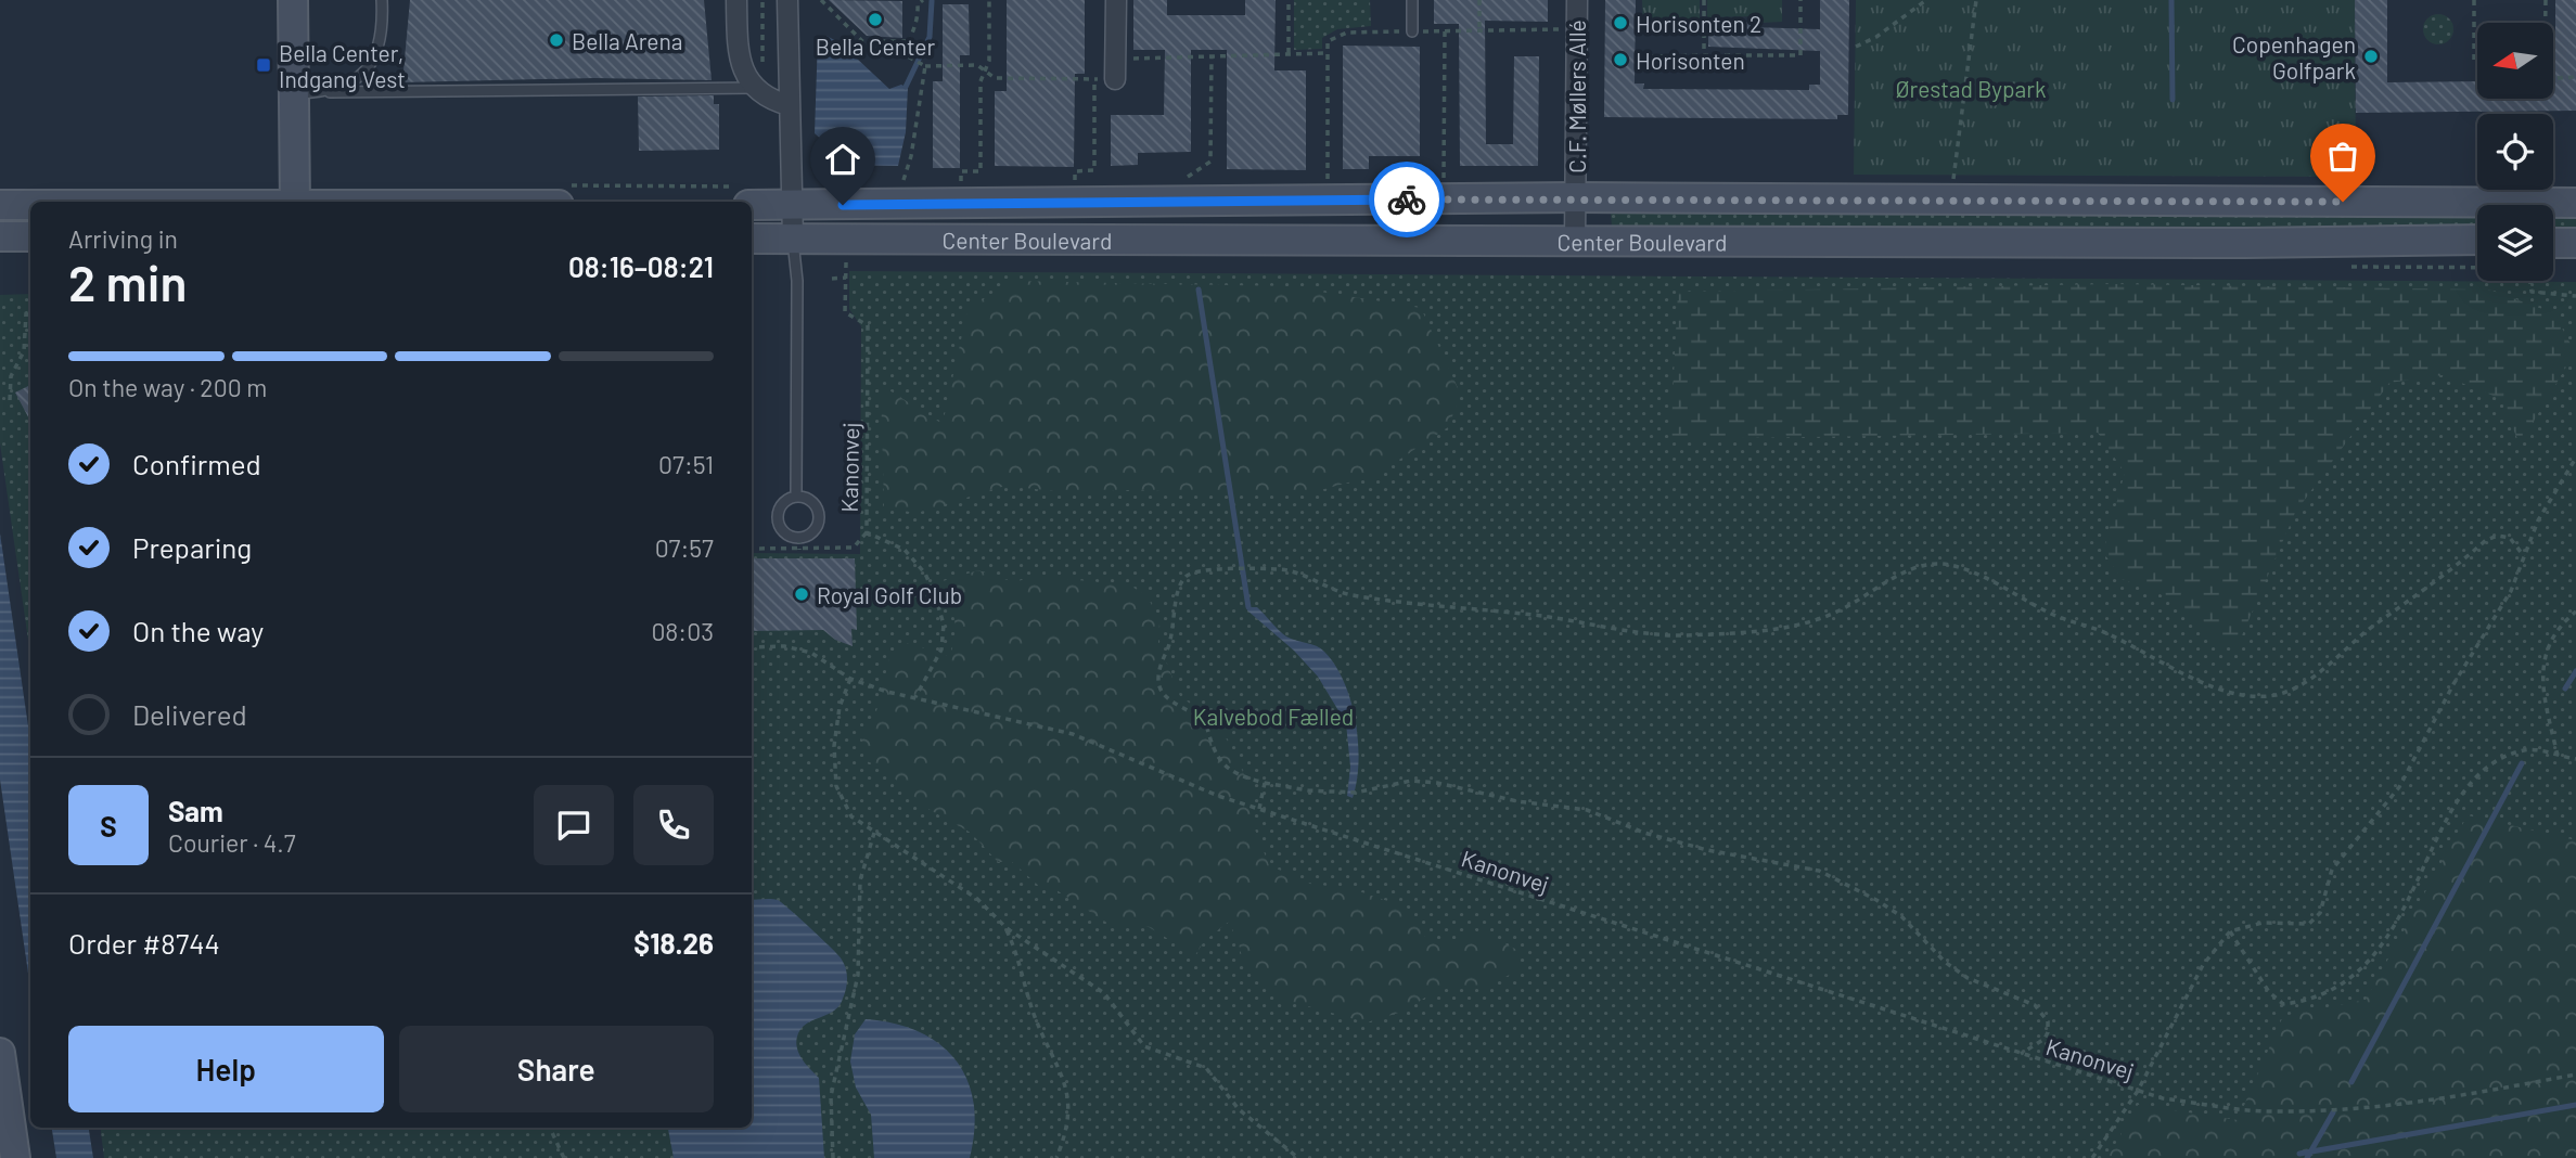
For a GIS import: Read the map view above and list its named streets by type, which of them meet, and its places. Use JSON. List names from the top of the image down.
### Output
{
  "streets": {
    "street": ["C.F. Møllers Allé", "Center Boulevard"],
    "path": ["Kanonvej"]
  },
  "crossings": [
    ["C.F. Møllers Allé", "Center Boulevard"]
  ],
  "parks": ["Ørestad Bypark", "Kalvebod Fælled"],
  "places": {
    "other": [
      "Bella Center",
      "Horisonten 2",
      "Bella Arena",
      "Copenhagen Golfpark",
      "Horisonten",
      "Royal Golf Club"
    ],
    "transit": ["Bella Center, Indgang Vest"]
  },
  "north": "left",
  "page": {
    "heading": ["2 min", "Arriving in", "08:16–08:21"],
    "panel": [
      "Sam",
      "Courier · 4.7",
      "Order #8744",
      "$18.26"
    ],
    "bar": "On the way · 200 m",
    "list": [
      ["Confirmed", "07:51"],
      ["Preparing", "07:57"],
      ["On the way", "08:03"],
      "Delivered"
    ],
    "round": "S",
    "buttons": ["Help", "Share"]
  }
}
